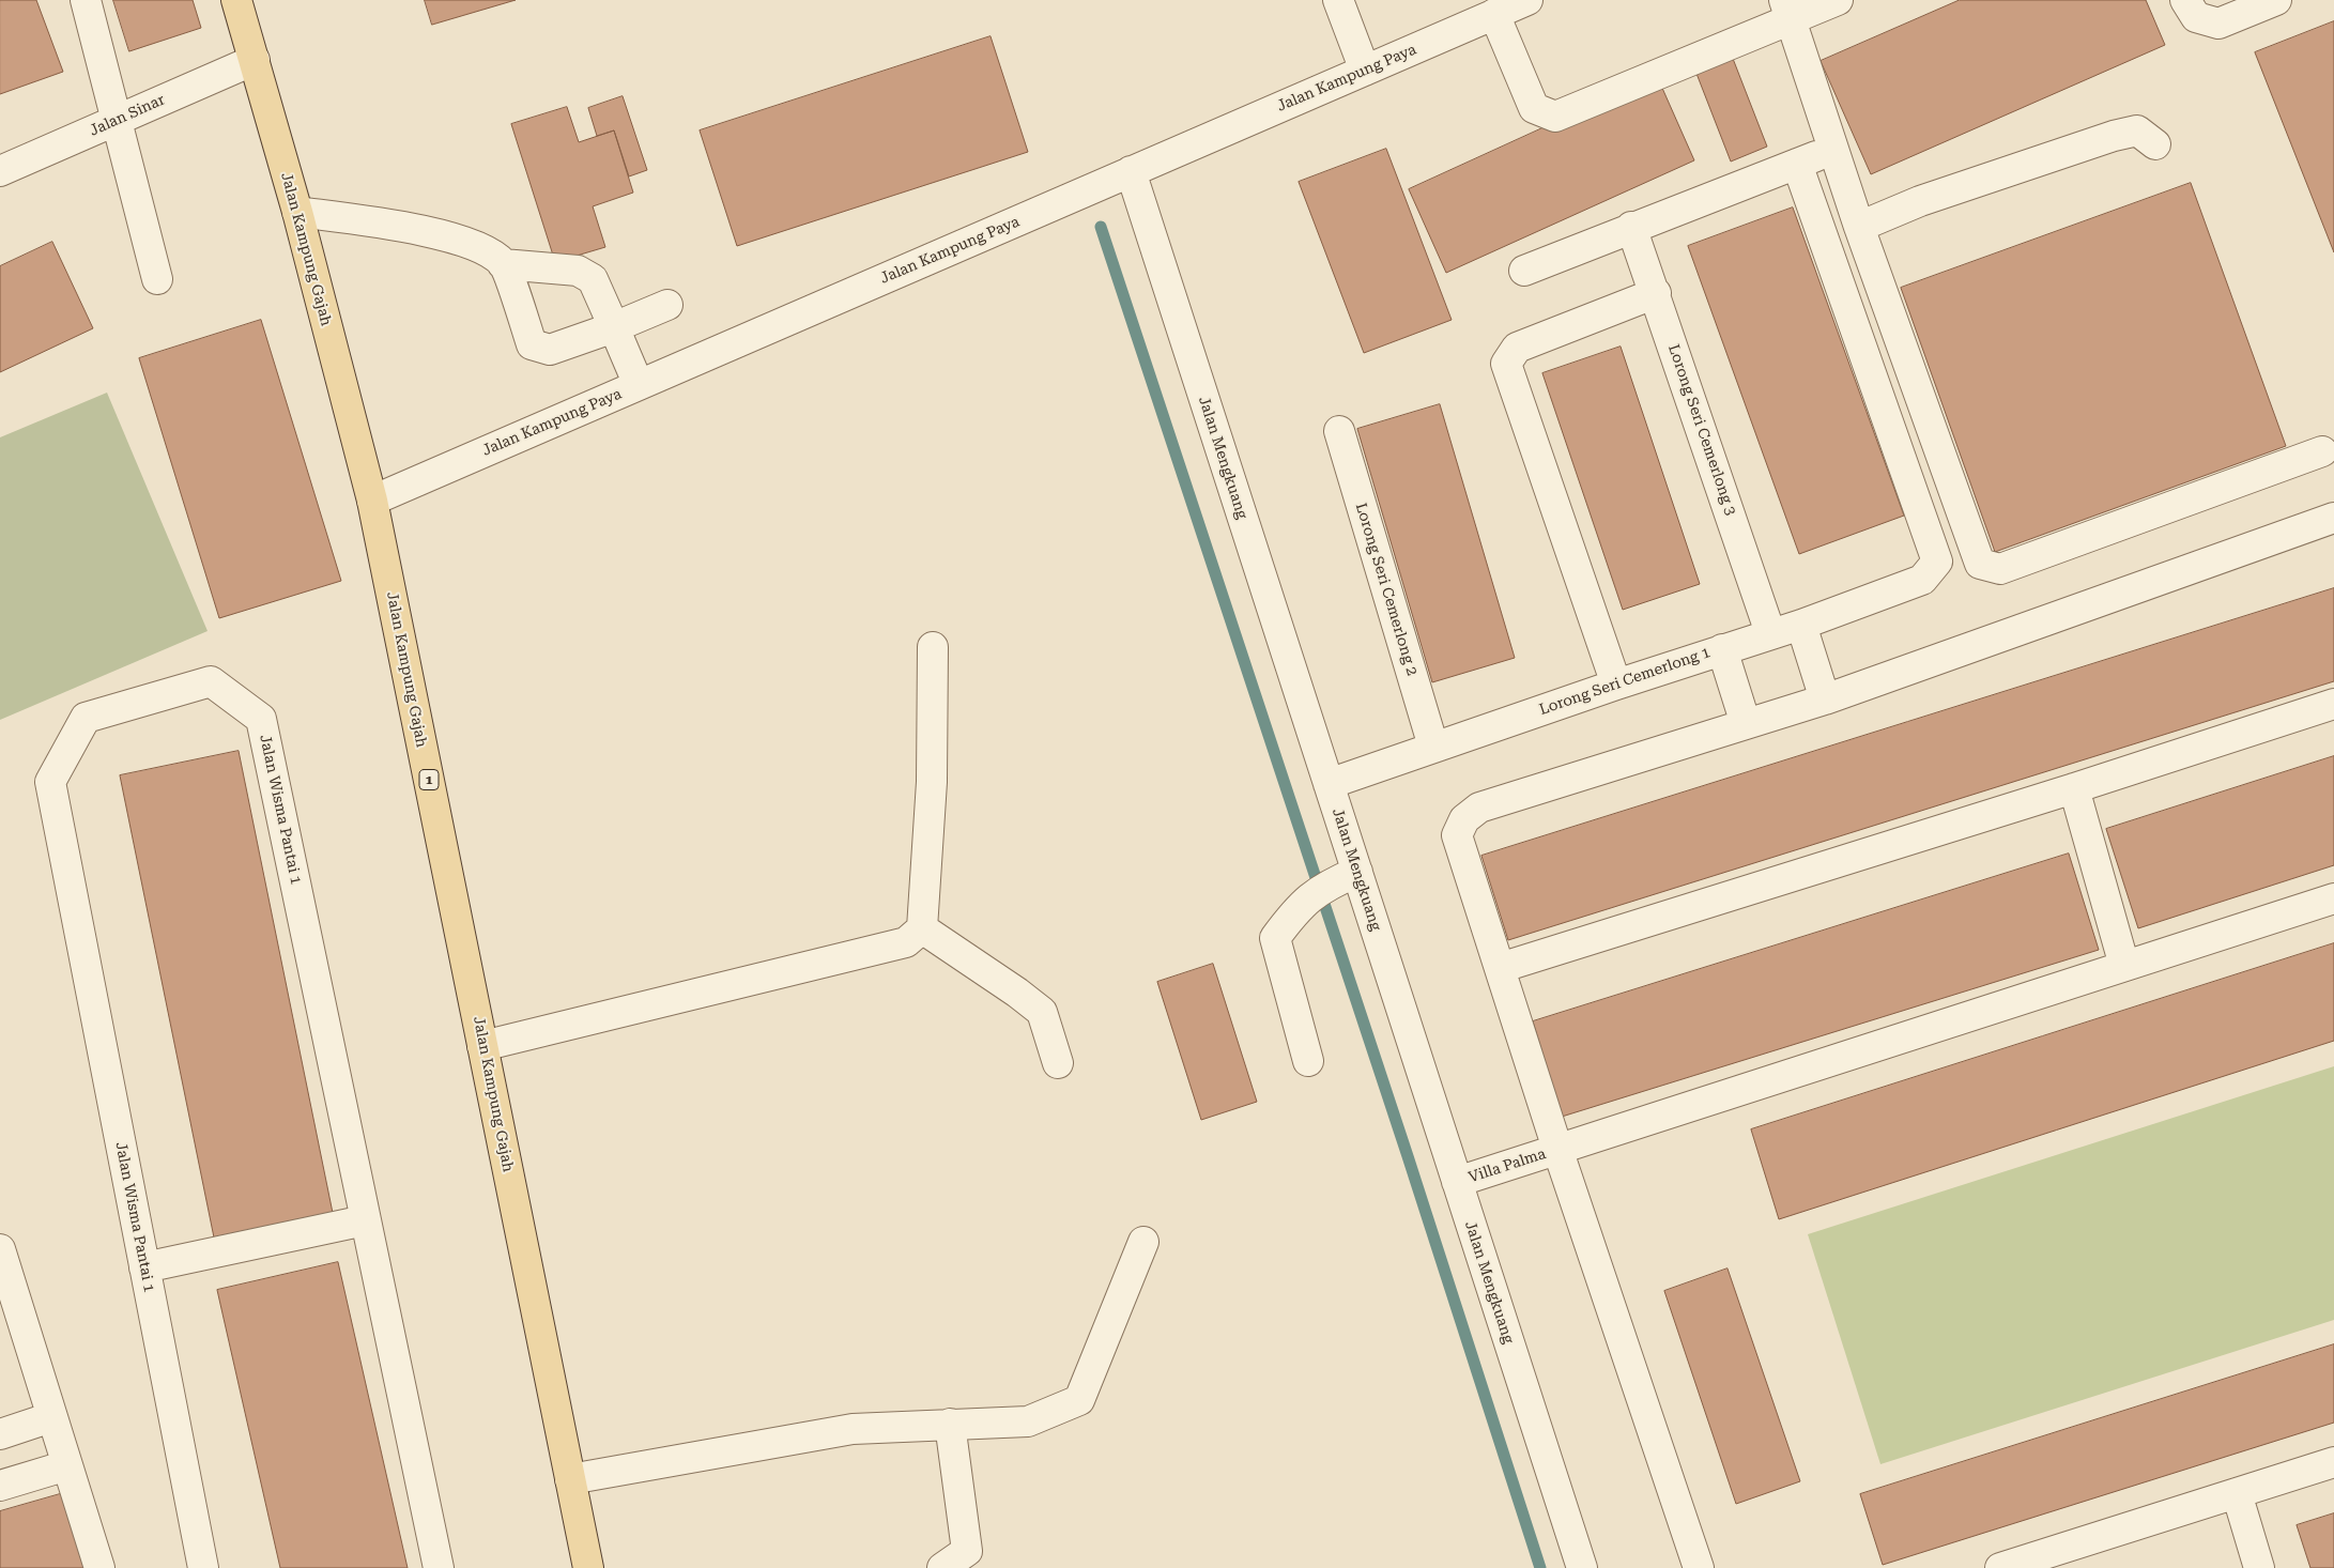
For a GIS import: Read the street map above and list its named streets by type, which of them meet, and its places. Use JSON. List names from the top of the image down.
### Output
{
  "streets": {
    "main road": ["Jalan Kampung Gajah", "1"],
    "street": [
      "Jalan Kampung Paya",
      "Jalan Sinar",
      "Lorong Seri Cemerlong 3",
      "Jalan Mengkuang",
      "Lorong Seri Cemerlong 2",
      "Lorong Seri Cemerlong 1",
      "Jalan Wisma Pantai 1",
      "Villa Palma"
    ]
  },
  "crossings": [
    ["Jalan Kampung Paya", "Jalan Kampung Gajah"],
    ["Jalan Kampung Paya", "Jalan Mengkuang"],
    ["Jalan Sinar", "Jalan Kampung Gajah"],
    ["Lorong Seri Cemerlong 3", "Lorong Seri Cemerlong 1"],
    ["Jalan Mengkuang", "Lorong Seri Cemerlong 1"],
    ["Jalan Mengkuang", "Villa Palma"],
    ["Lorong Seri Cemerlong 2", "Lorong Seri Cemerlong 1"]
  ]
}
